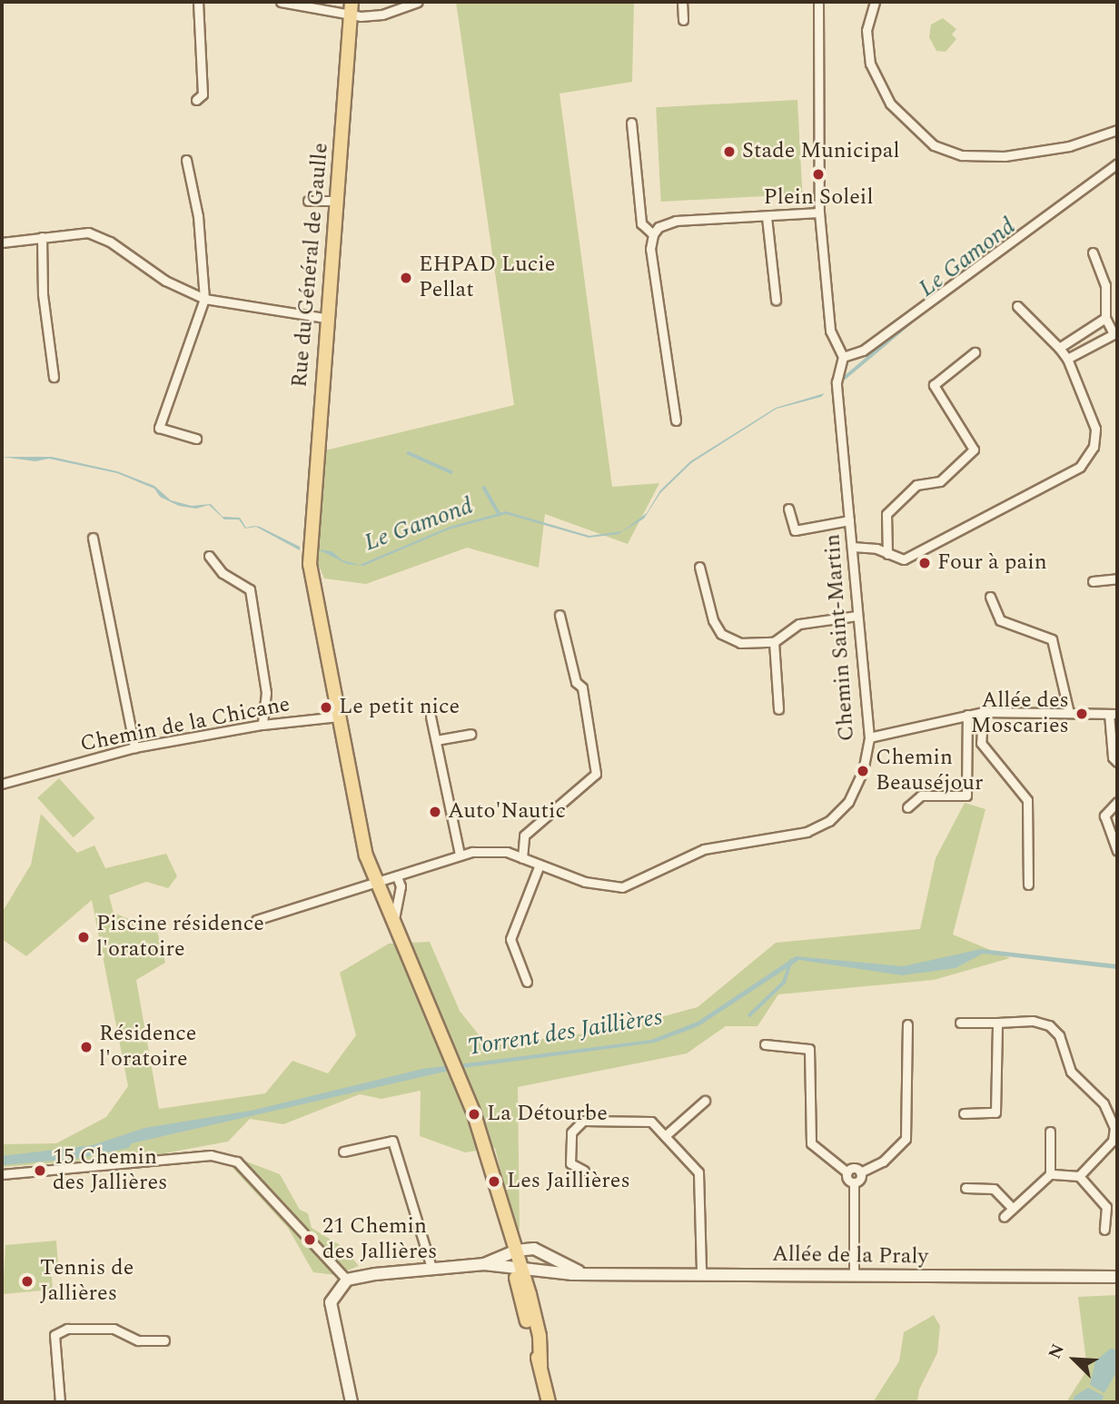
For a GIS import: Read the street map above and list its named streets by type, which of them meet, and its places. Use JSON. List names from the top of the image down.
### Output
{
  "streets": {
    "main road": ["Rue du Général de Gaulle"],
    "street": ["Chemin Saint-Martin", "Chemin de la Chicane", "Allée de la Praly"]
  },
  "crossings": [
    ["Rue du Général de Gaulle", "Chemin Saint-Martin"],
    ["Rue du Général de Gaulle", "Chemin de la Chicane"],
    ["Rue du Général de Gaulle", "Allée de la Praly"]
  ],
  "water": ["Le Gamond", "Torrent des Jaillières"],
  "places": [
    "Stade Municipal",
    "Plein Soleil",
    "EHPAD Lucie Pellat",
    "Four à pain",
    "Le petit nice",
    "Allée des Moscaries",
    "Chemin Beauséjour",
    "Auto'Nautic",
    "Piscine résidence l'oratoire",
    "Résidence l'oratoire",
    "La Détourbe",
    "15 Chemin des Jallières",
    "Les Jaillières",
    "21 Chemin des Jallières",
    "Tennis de Jallières"
  ],
  "north": "top left"
}
